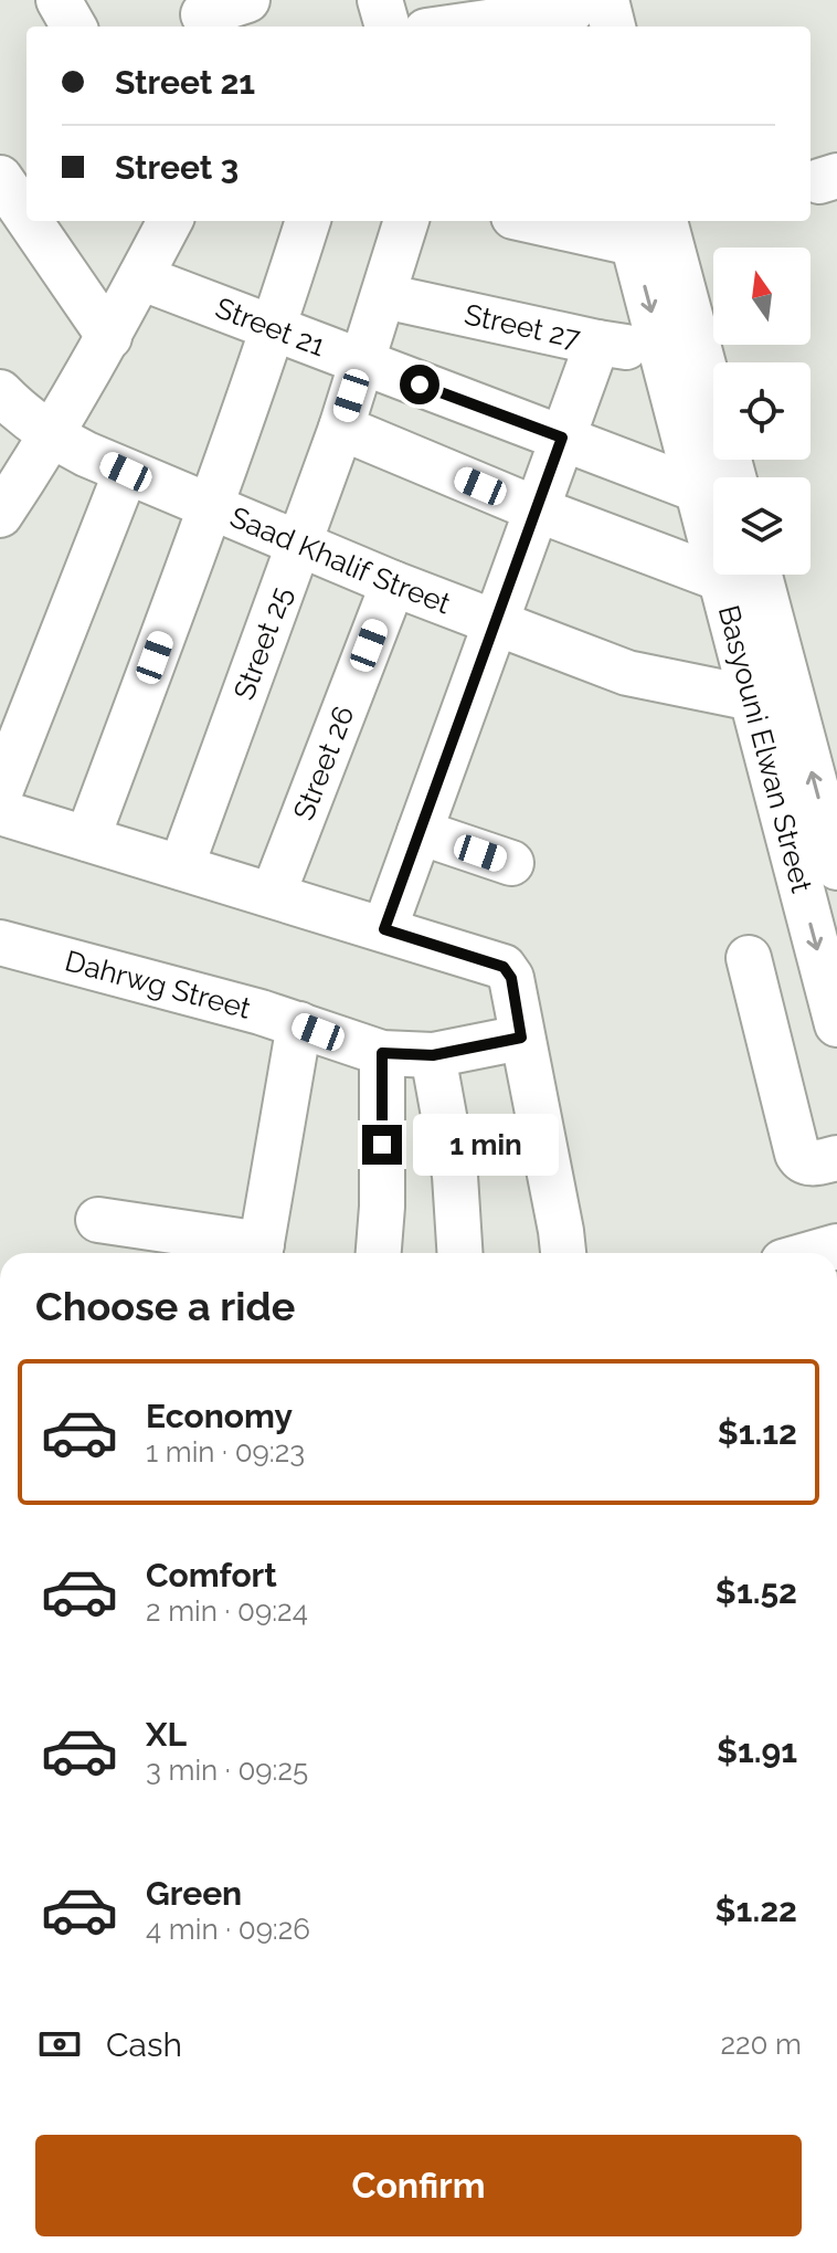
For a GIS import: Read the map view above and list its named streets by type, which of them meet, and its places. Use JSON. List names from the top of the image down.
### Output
{
  "streets": {
    "street": [
      "Street 27",
      "Street 21",
      "Saad Khalif Street",
      "Street 25",
      "Basyouni Elwan Street",
      "Street 26",
      "Dahrwg Street"
    ]
  },
  "crossings": [
    ["Street 27", "Street 25"],
    ["Street 27", "Basyouni Elwan Street"],
    ["Street 21", "Street 25"],
    ["Saad Khalif Street", "Street 25"],
    ["Saad Khalif Street", "Basyouni Elwan Street"],
    ["Saad Khalif Street", "Street 26"]
  ],
  "north": "top",
  "page": {
    "banner": ["Street 21", "Street 3"],
    "bubble": "1 min",
    "heading": "Choose a ride",
    "list": [
      {
        "name": "Economy",
        "note": "1 min · 09:23",
        "value": "$1.12"
      },
      {
        "name": "Comfort",
        "note": "2 min · 09:24",
        "value": "$1.52"
      },
      {
        "name": "XL",
        "note": "3 min · 09:25",
        "value": "$1.91"
      },
      {
        "name": "Green",
        "note": "4 min · 09:26",
        "value": "$1.22"
      }
    ],
    "pay": ["Cash", "220 m"],
    "buttons": "Confirm"
  }
}
